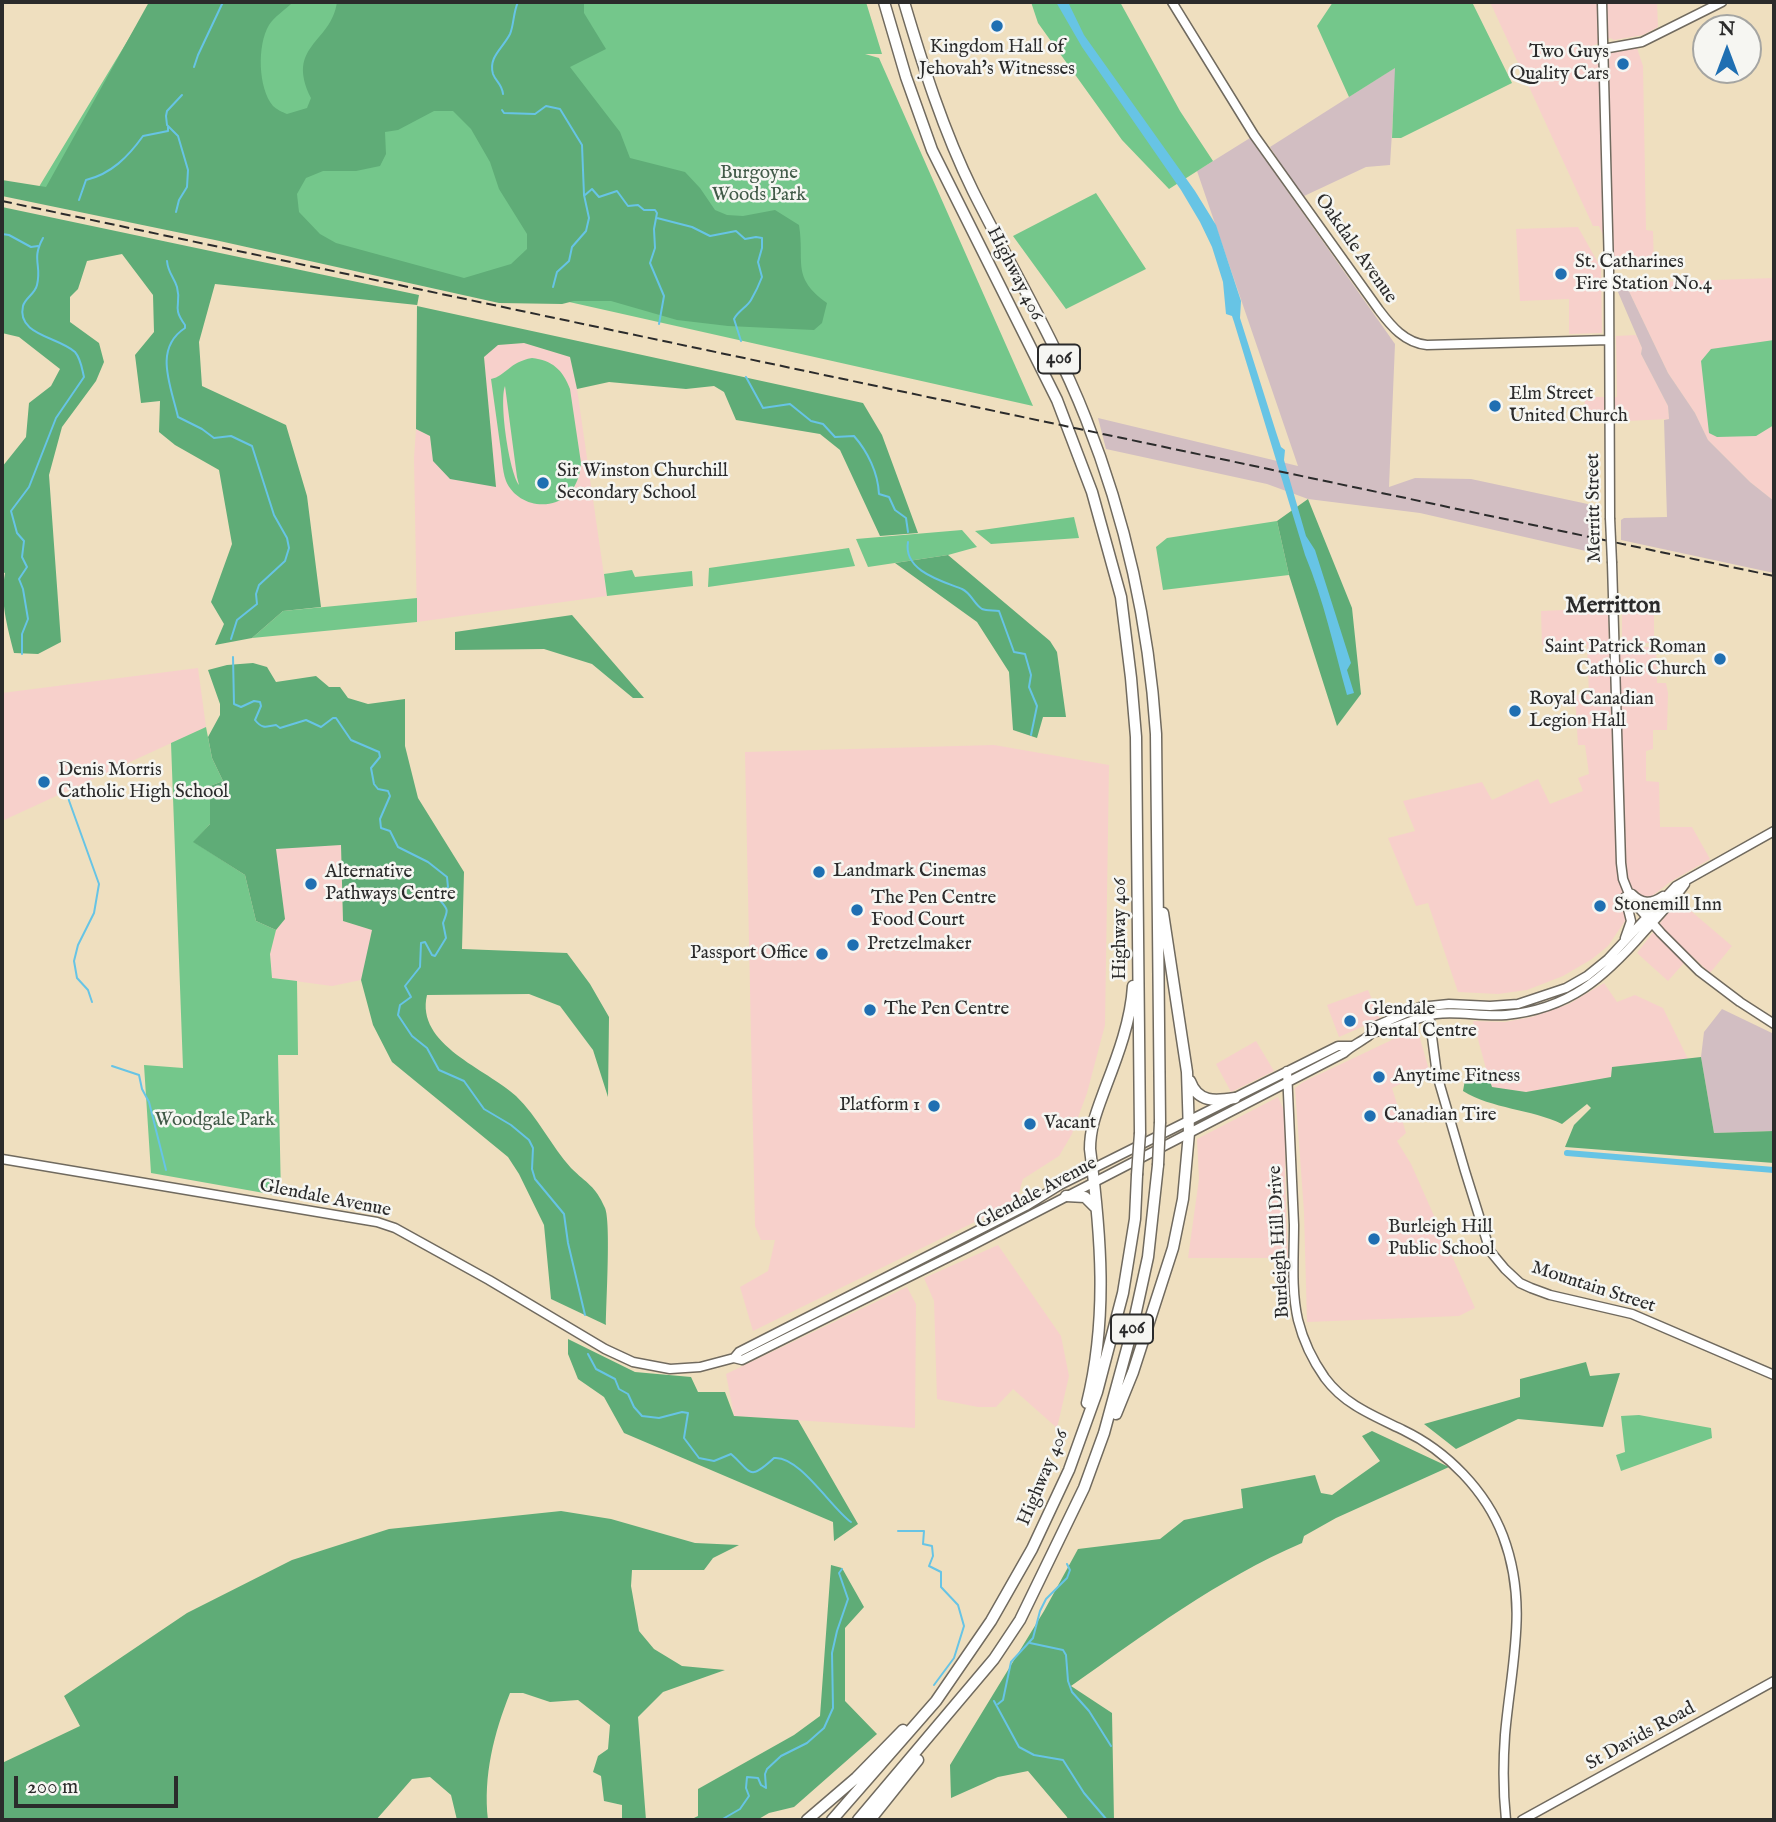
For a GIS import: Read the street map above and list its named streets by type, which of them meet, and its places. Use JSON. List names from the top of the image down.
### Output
{
  "streets": {
    "highway": ["Highway 406", "406"],
    "main road": [
      "Oakdale Avenue",
      "Merritt Street",
      "Glendale Avenue",
      "Burleigh Hill Drive",
      "Mountain Street",
      "St Davids Road"
    ]
  },
  "crossings": [
    ["Oakdale Avenue", "Merritt Street"],
    ["Merritt Street", "Glendale Avenue"],
    ["Glendale Avenue", "Burleigh Hill Drive"],
    ["Glendale Avenue", "Mountain Street"]
  ],
  "districts": ["Merritton"],
  "parks": ["Burgoyne Woods Park", "Woodgale Park"],
  "places": [
    "Kingdom Hall of Jehovah's Witnesses",
    "Two Guys Quality Cars",
    "St. Catharines Fire Station No.4",
    "Elm Street United Church",
    "Sir Winston Churchill Secondary School",
    "Saint Patrick Roman Catholic Church",
    "Royal Canadian Legion Hall",
    "Denis Morris Catholic High School",
    "Landmark Cinemas",
    "Alternative Pathways Centre",
    "Stonemill Inn",
    "The Pen Centre Food Court",
    "Pretzelmaker",
    "Passport Office",
    "The Pen Centre",
    "Glendale Dental Centre",
    "Anytime Fitness",
    "Platform 1",
    "Canadian Tire",
    "Vacant",
    "Burleigh Hill Public School"
  ],
  "scale_bar": "200 m",
  "north": "top"
}
